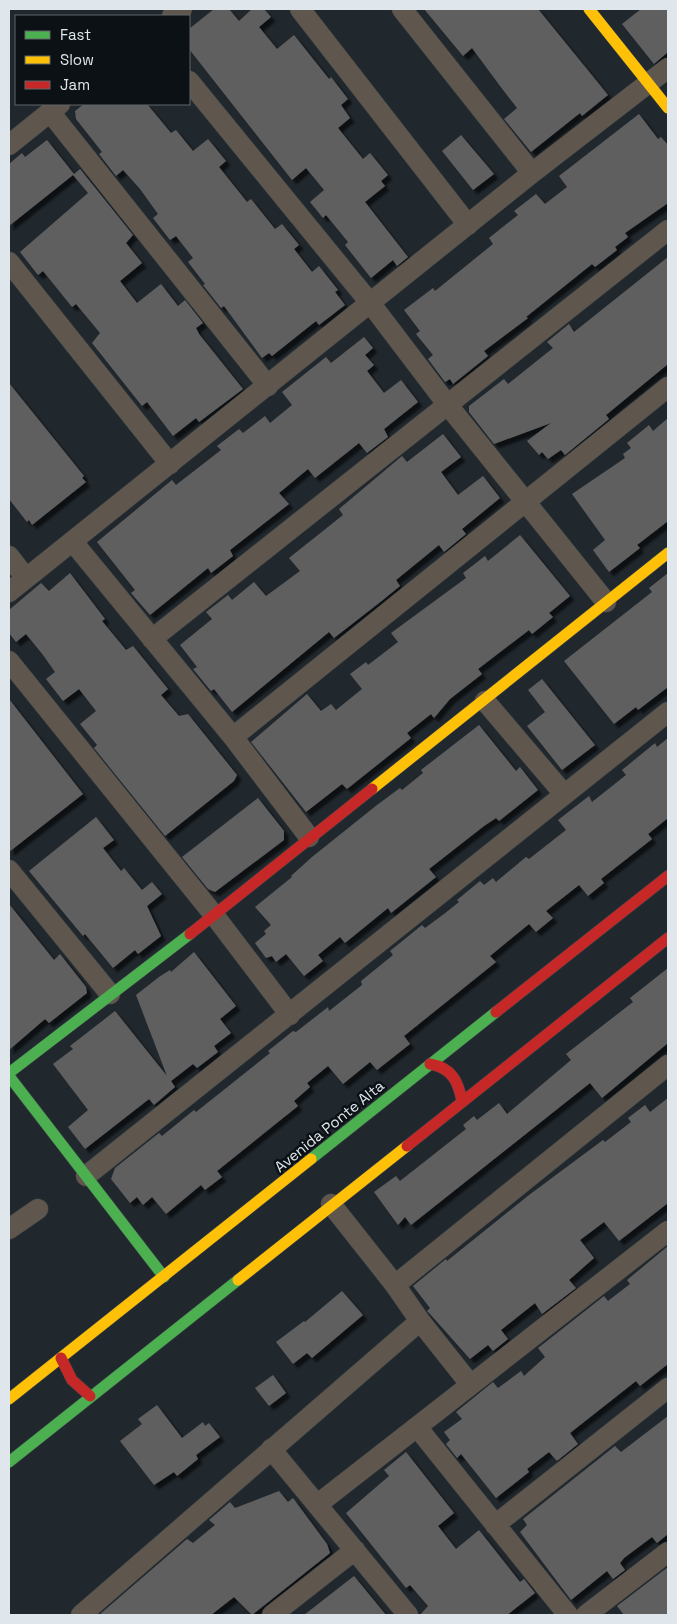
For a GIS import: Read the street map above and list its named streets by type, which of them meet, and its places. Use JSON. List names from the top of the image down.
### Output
{
  "streets": {
    "main road": ["Avenida Ponte Alta"]
  },
  "legend": ["Fast", "Slow", "Jam"]
}
